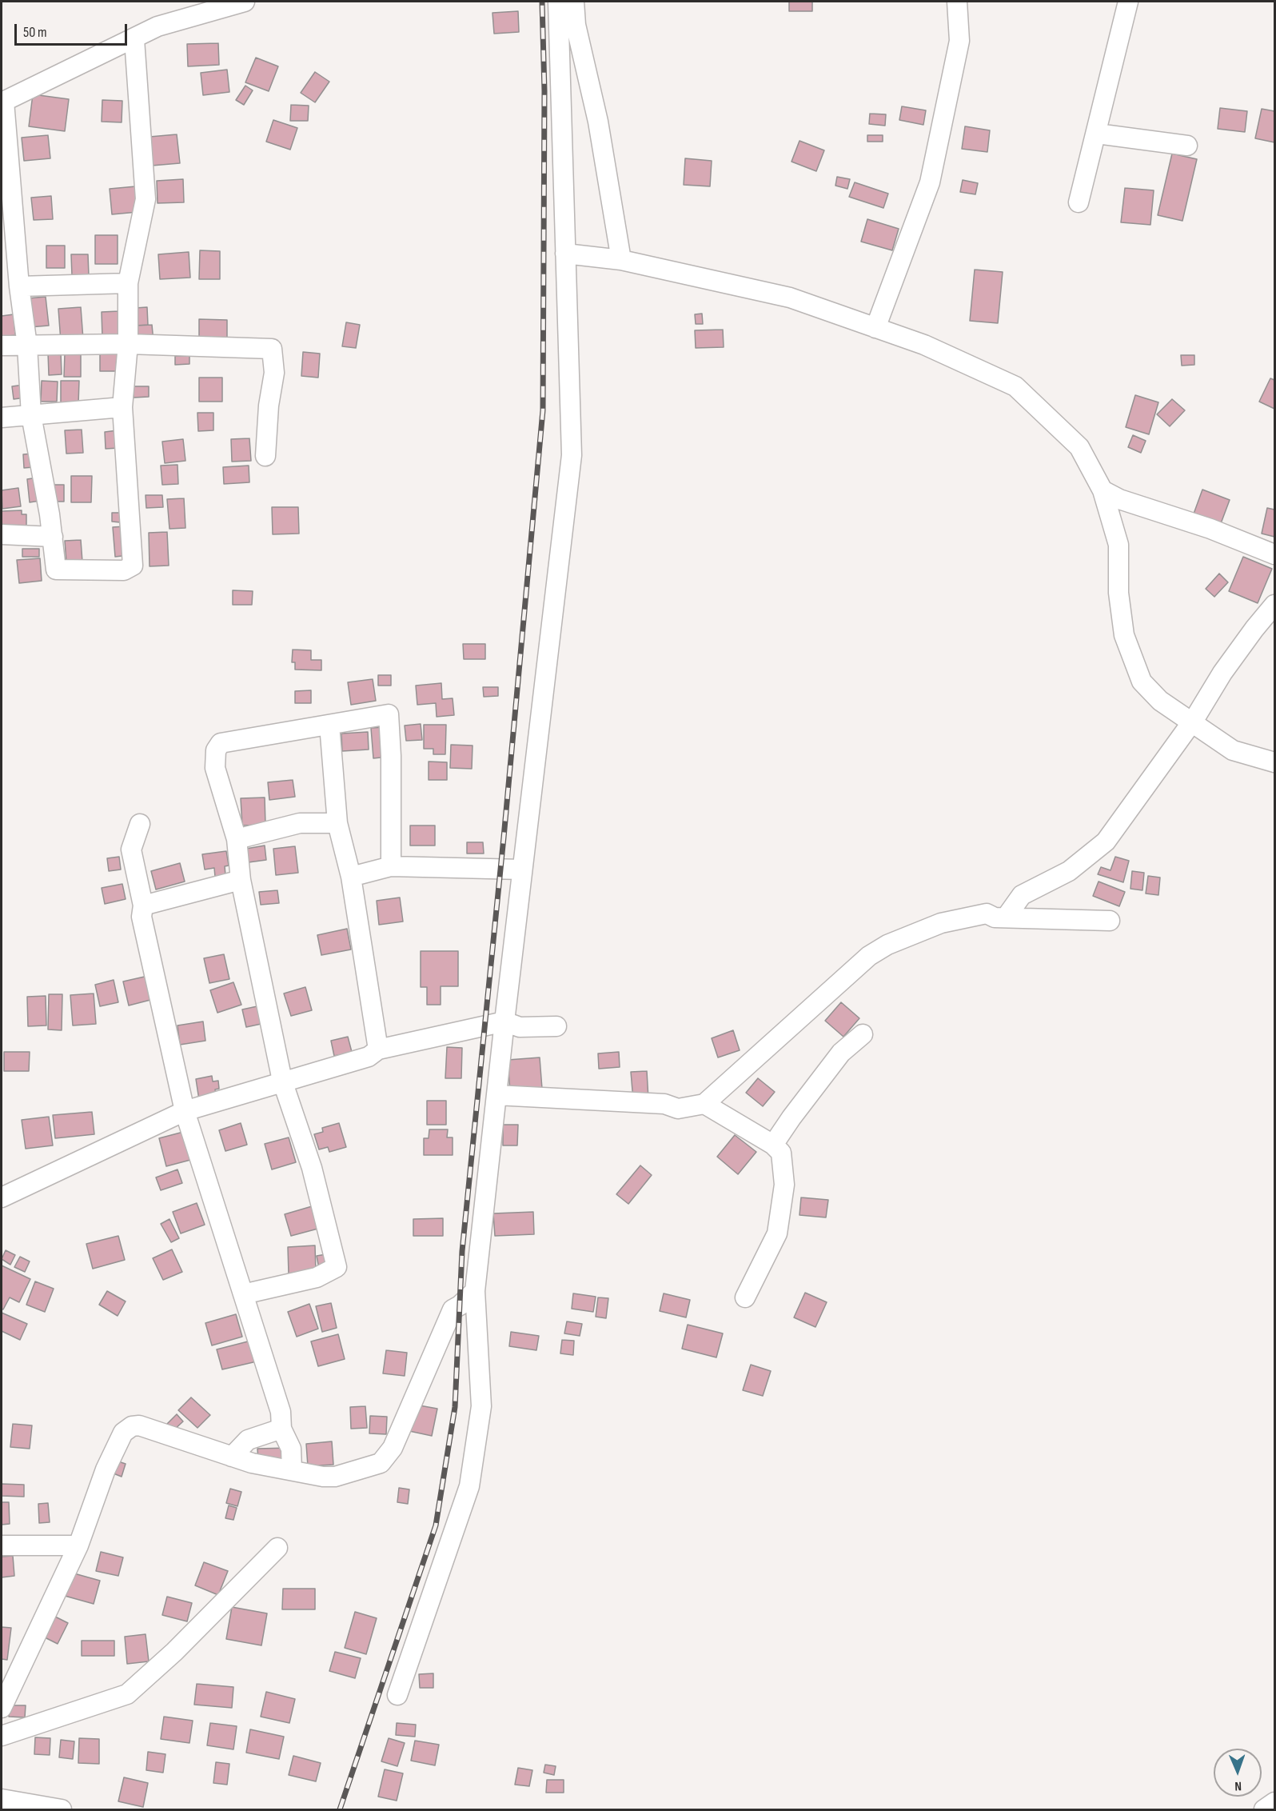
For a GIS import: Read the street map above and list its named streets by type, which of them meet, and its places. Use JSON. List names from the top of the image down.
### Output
{
  "scale_bar": "50 m",
  "north": "bottom"
}
